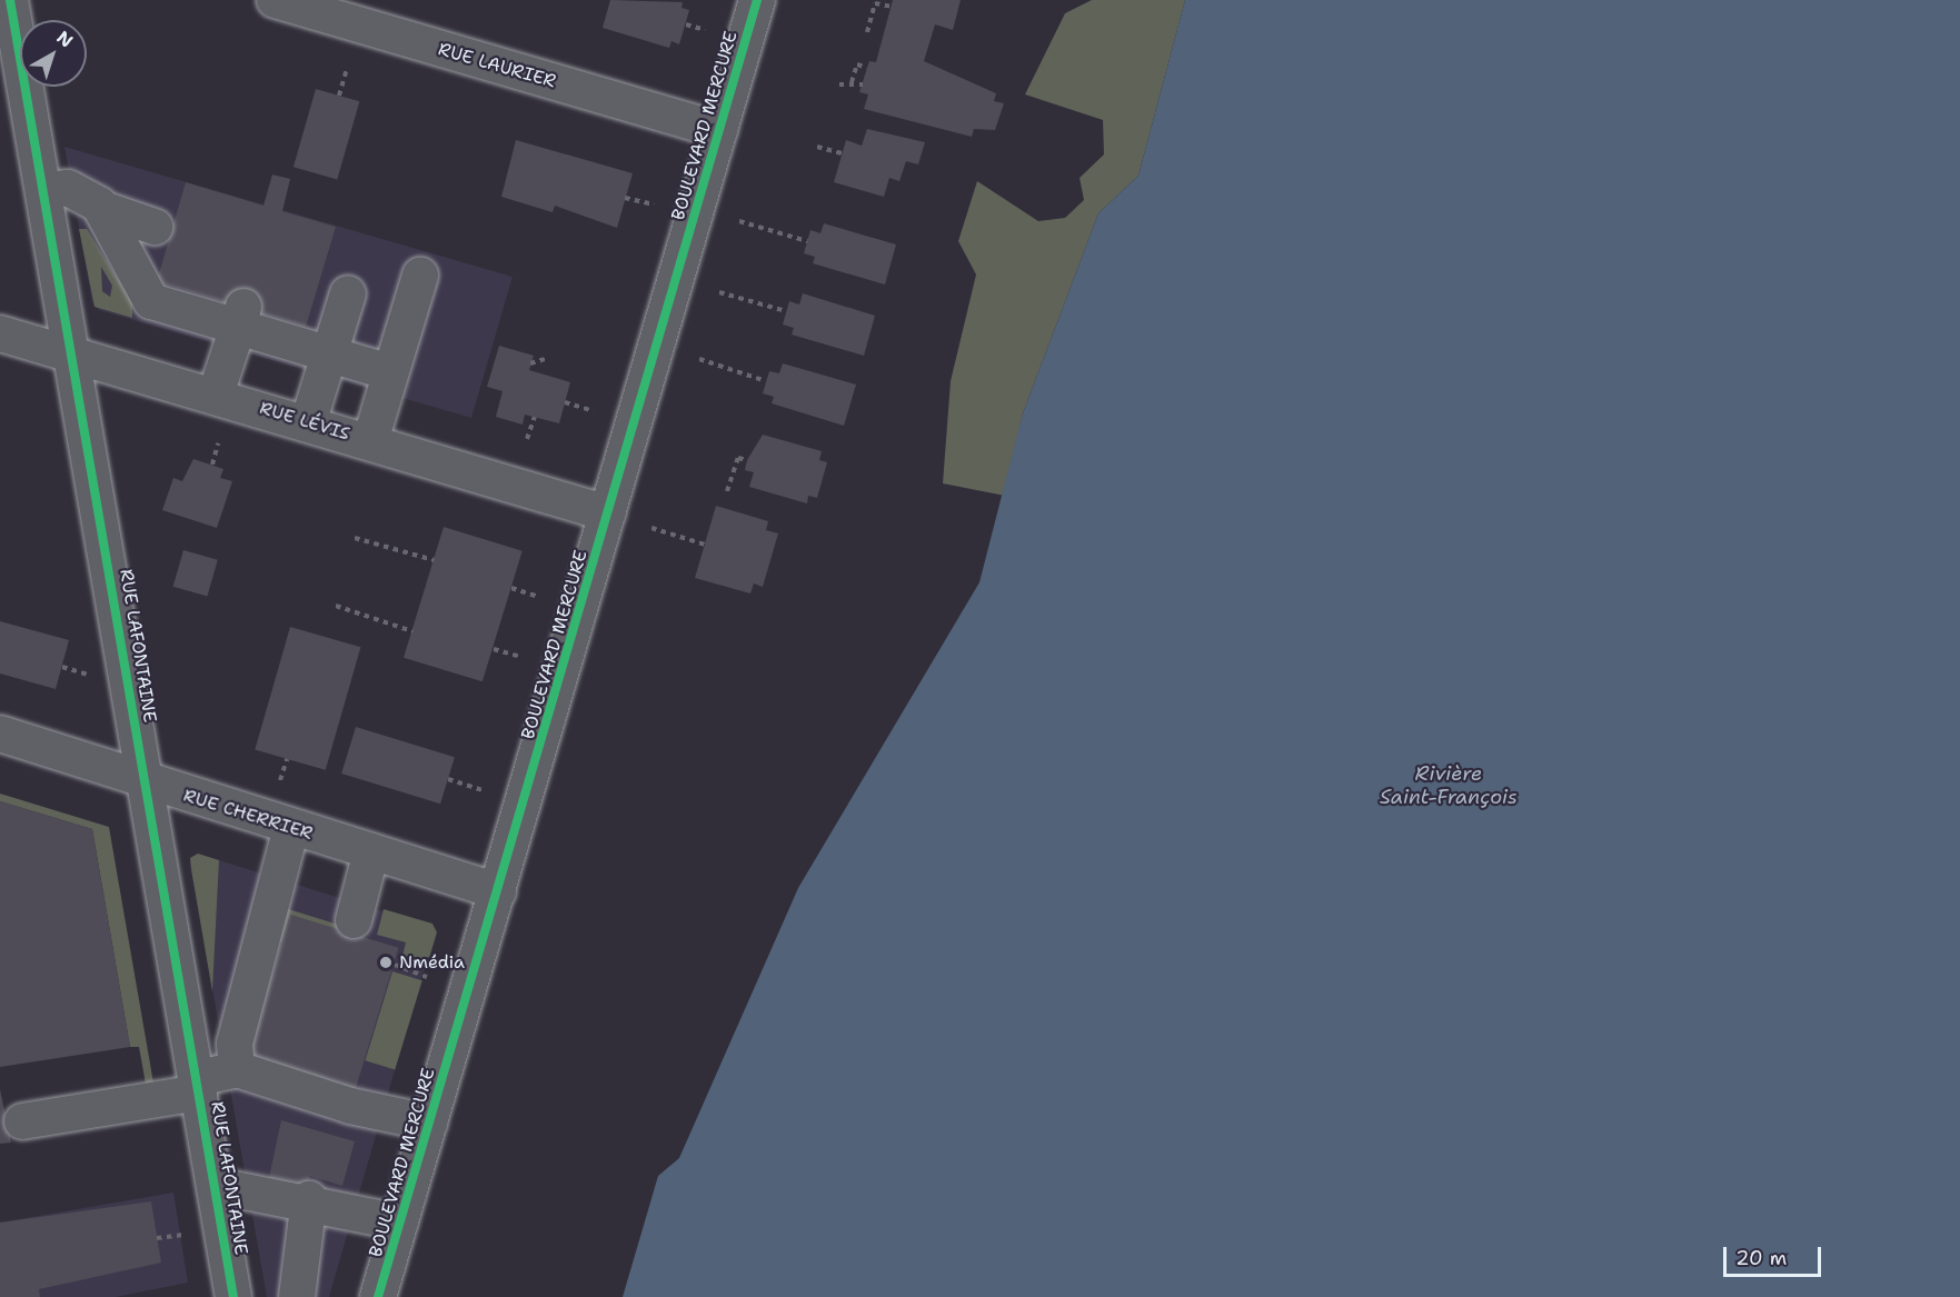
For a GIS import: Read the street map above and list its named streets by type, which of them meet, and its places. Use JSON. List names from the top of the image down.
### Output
{
  "streets": {
    "street": [
      "RUE LAURIER",
      "BOULEVARD MERCURE",
      "RUE LÉVIS",
      "RUE LAFONTAINE",
      "RUE CHERRIER"
    ]
  },
  "crossings": [
    ["RUE LAURIER", "BOULEVARD MERCURE"],
    ["BOULEVARD MERCURE", "RUE LÉVIS"],
    ["BOULEVARD MERCURE", "RUE CHERRIER"],
    ["RUE LÉVIS", "RUE LAFONTAINE"],
    ["RUE LAFONTAINE", "RUE CHERRIER"]
  ],
  "water": ["Rivière Saint-François"],
  "places": ["Nmédia"],
  "scale_bar": "20 m",
  "north": "top right"
}
